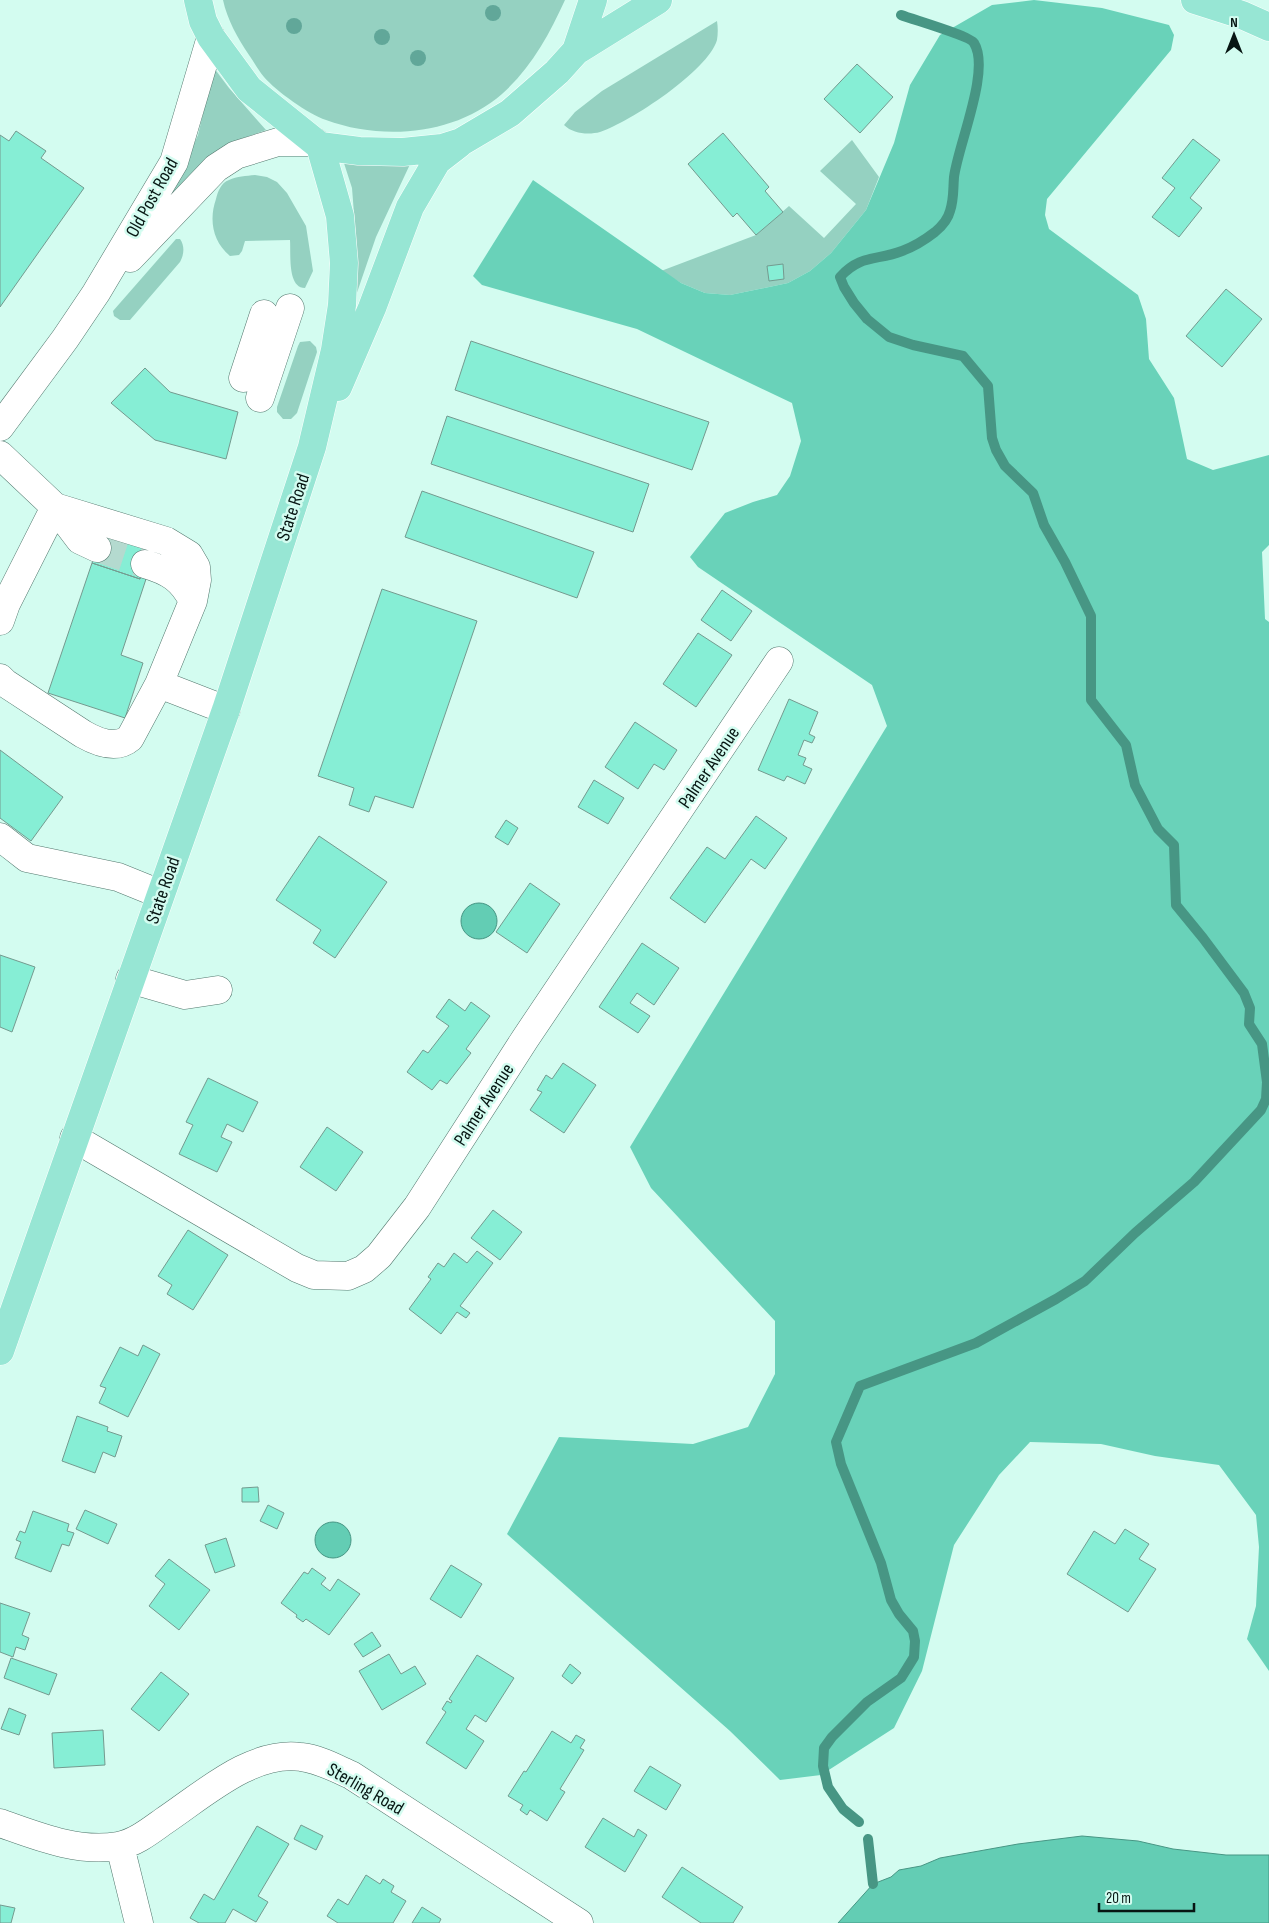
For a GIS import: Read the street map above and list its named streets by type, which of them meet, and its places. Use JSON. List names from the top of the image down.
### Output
{
  "streets": {
    "main road": ["State Road"],
    "street": ["Old Post Road", "Palmer Avenue", "Sterling Road"]
  },
  "crossings": [
    ["Old Post Road", "State Road"],
    ["State Road", "Palmer Avenue"]
  ],
  "scale_bar": "20 m",
  "north": "top"
}
